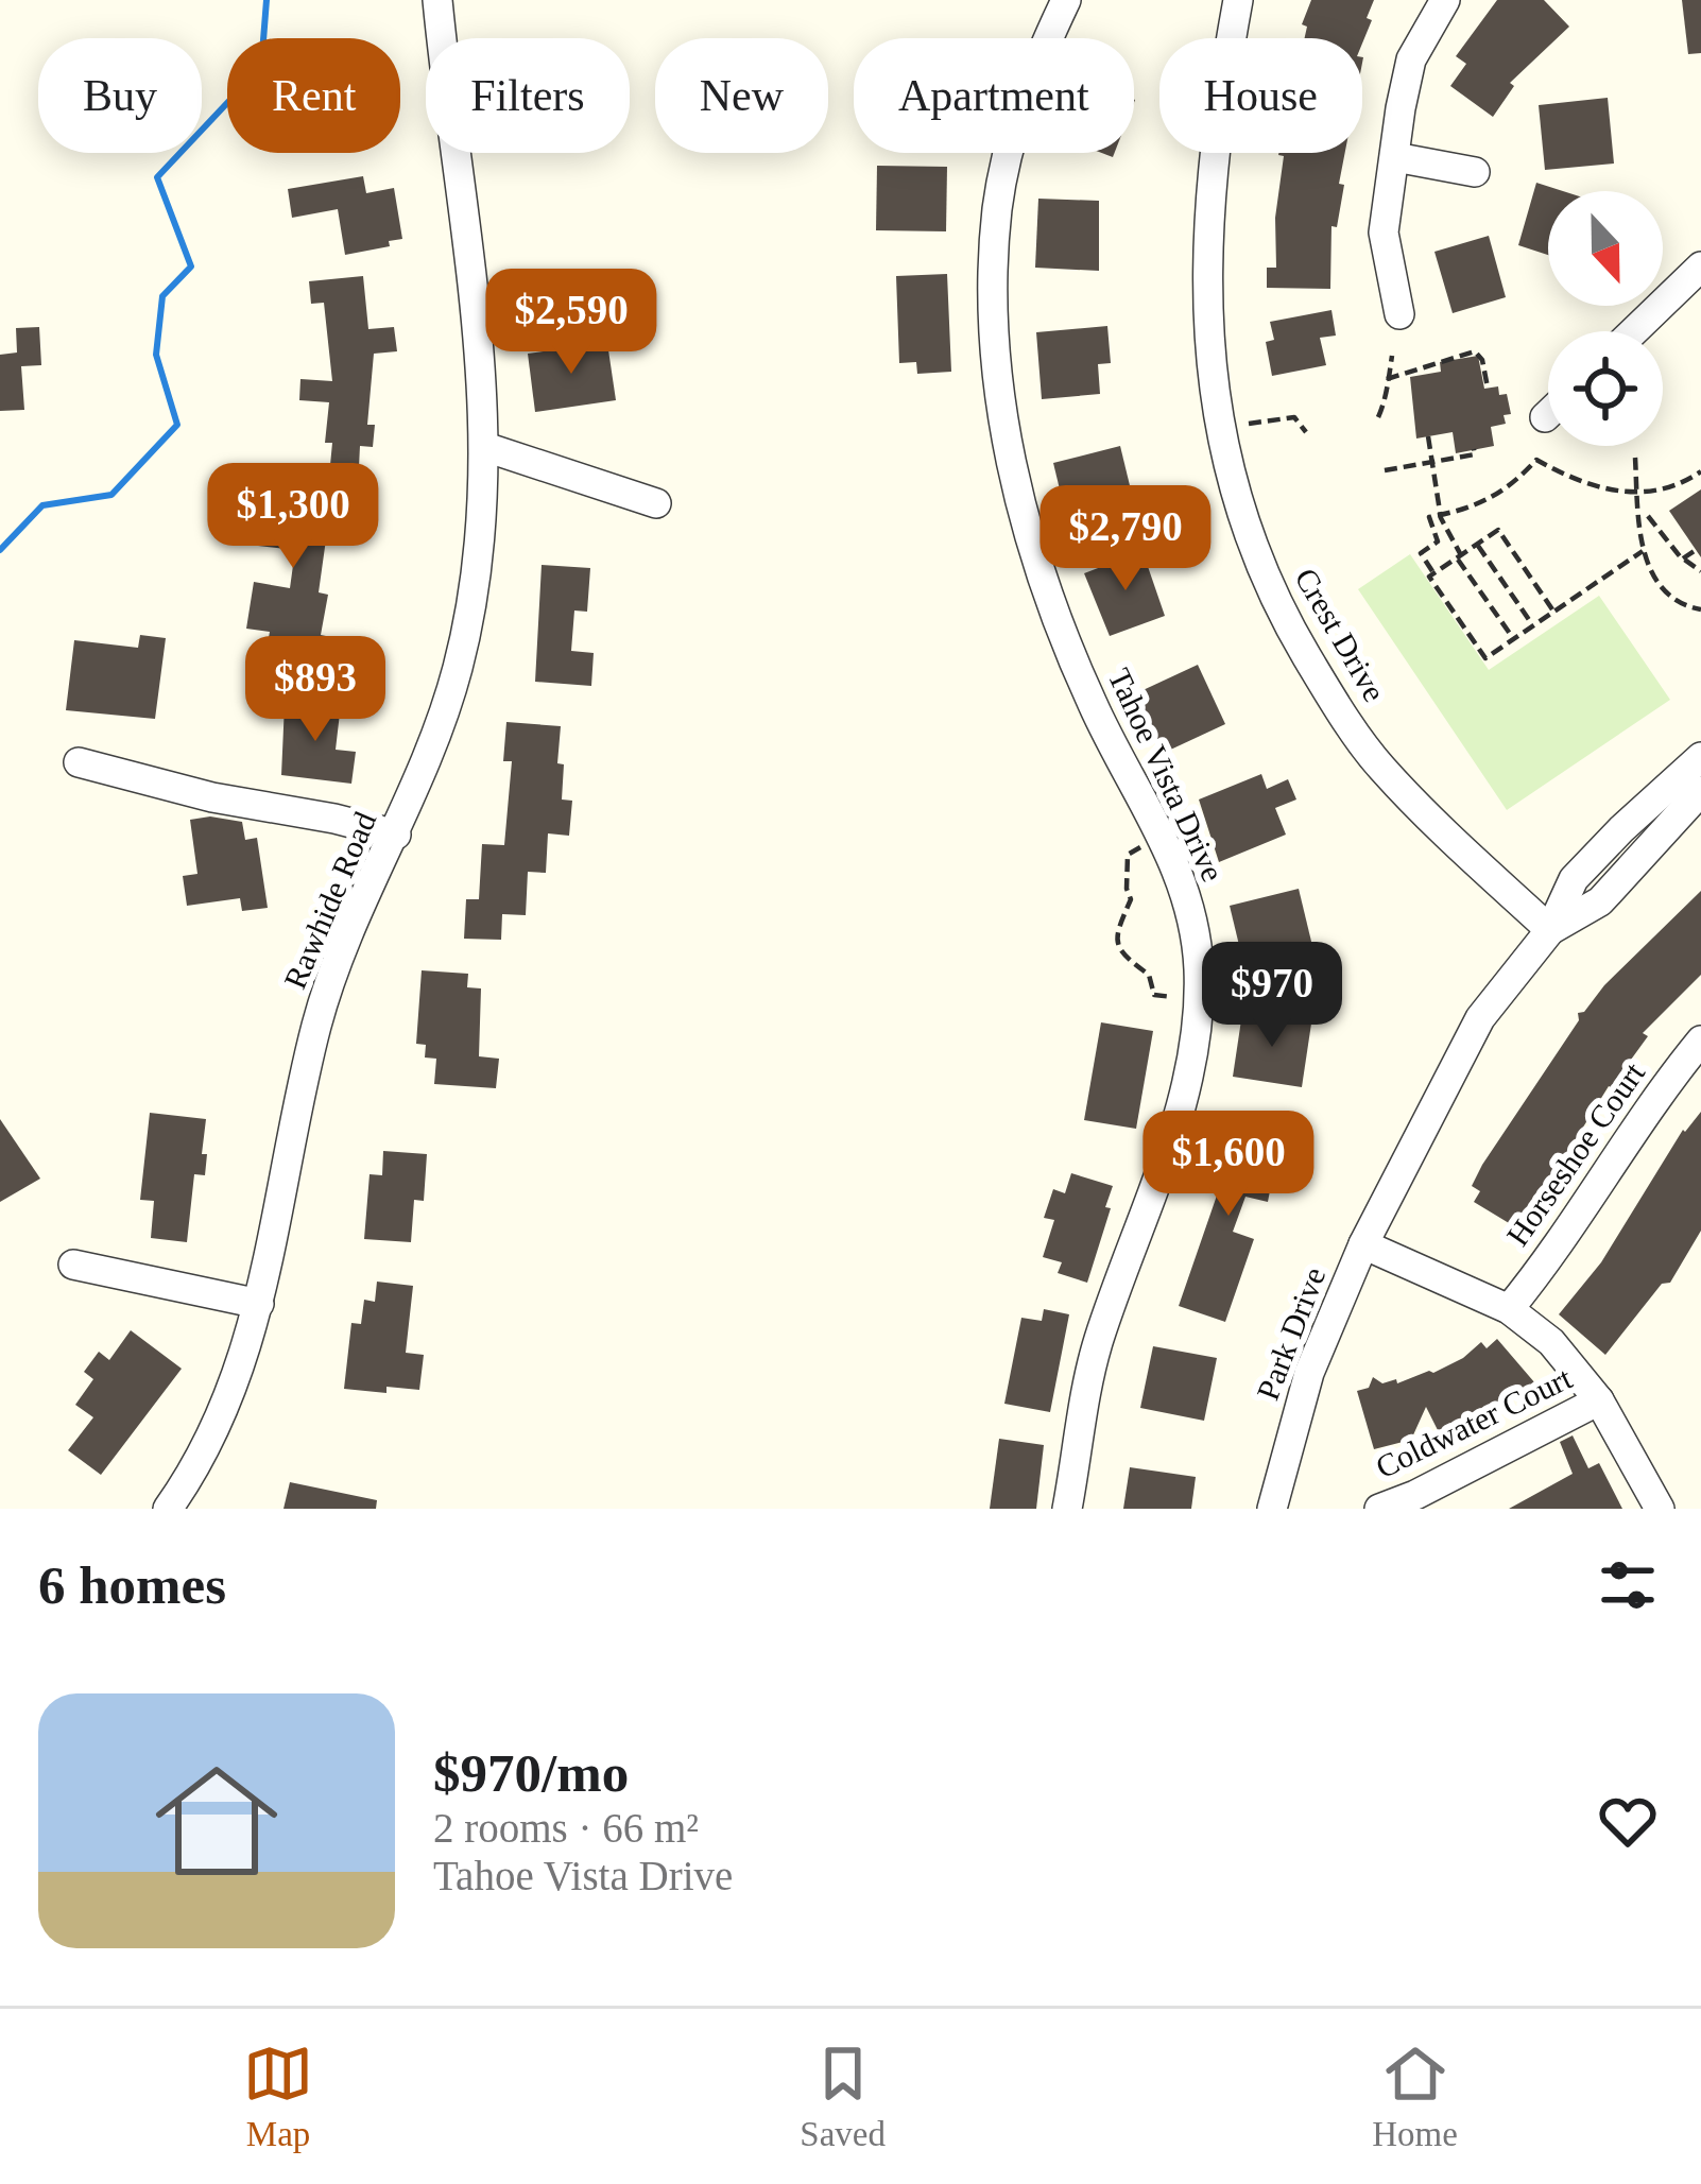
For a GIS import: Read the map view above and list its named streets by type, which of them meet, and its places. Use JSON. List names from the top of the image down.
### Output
{
  "streets": {
    "street": [
      "Crest Drive",
      "Tahoe Vista Drive",
      "Rawhide Road",
      "Horseshoe Court",
      "Park Drive",
      "Coldwater Court"
    ]
  },
  "crossings": [
    ["Crest Drive", "Park Drive"]
  ],
  "north": "bottom",
  "page": {
    "chip": [
      "Buy",
      "Rent",
      "Filters",
      "New",
      "Apartment",
      "House"
    ],
    "price": [
      "$2,590",
      "$1,300",
      "$2,790",
      "$893",
      "$970",
      "$1,600"
    ],
    "heading": "6 homes",
    "list": [
      {
        "name": "$970/mo",
        "note": "2 rooms · 66 m² · Tahoe Vista Drive"
      }
    ],
    "tabs": ["Map", "Saved", "Home"]
  }
}
